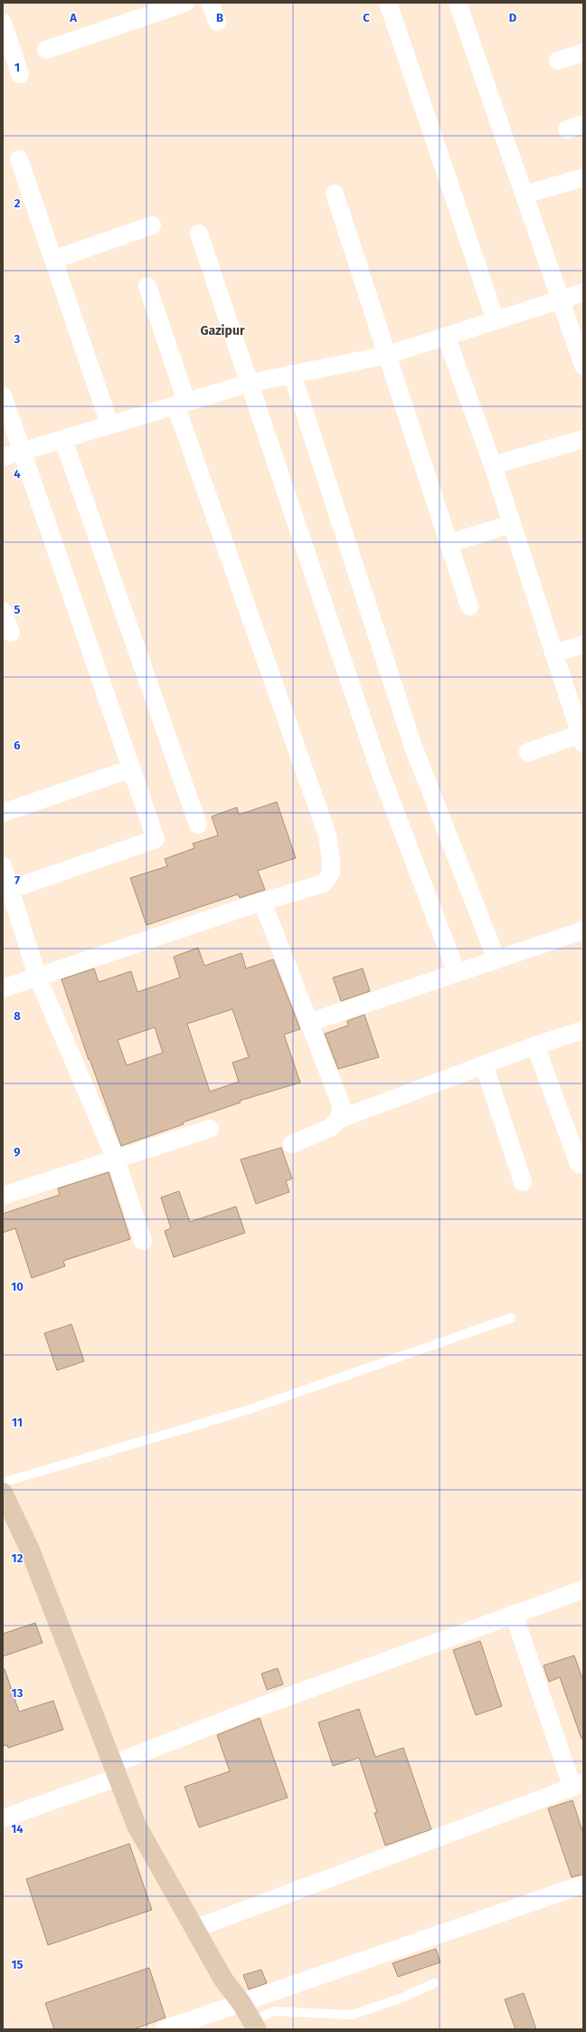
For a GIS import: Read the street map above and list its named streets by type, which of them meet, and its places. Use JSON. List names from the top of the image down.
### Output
{
  "districts": ["Gazipur"],
  "grid": {
    "columns": [
      "A",
      "B",
      "C",
      "D"
    ],
    "rows": [
      "1",
      "2",
      "3",
      "4",
      "5",
      "6",
      "7",
      "8",
      "9",
      "10",
      "11",
      "12",
      "13",
      "14",
      "15"
    ]
  }
}
